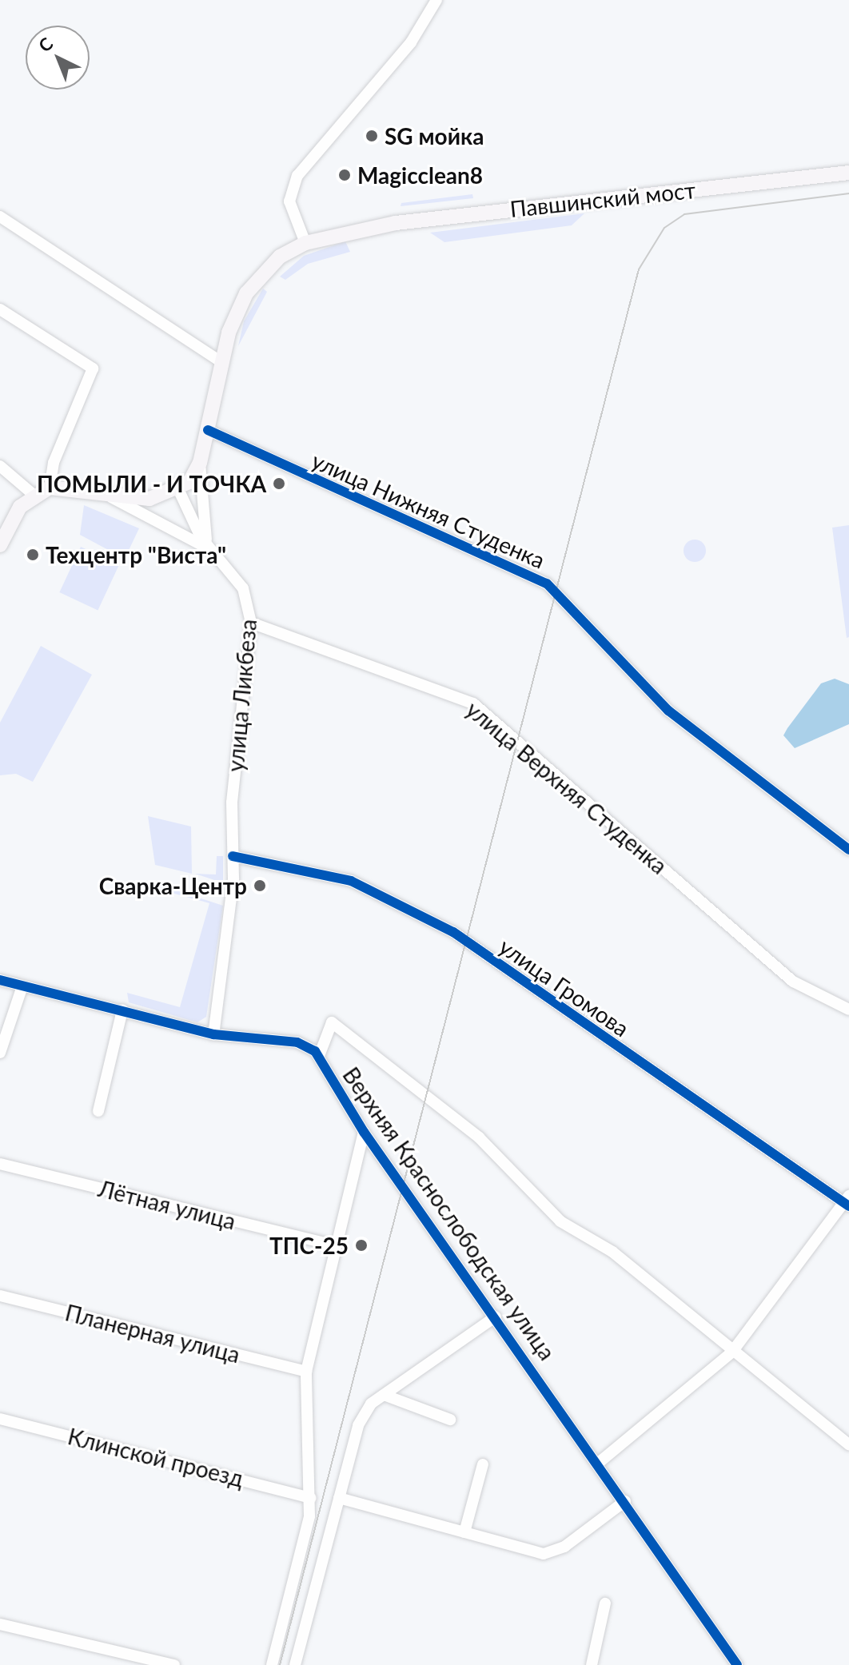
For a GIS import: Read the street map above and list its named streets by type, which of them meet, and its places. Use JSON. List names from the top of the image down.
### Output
{
  "streets": {
    "main road": ["Павшинский мост"],
    "street": [
      "улица Нижняя Cтуденкa",
      "улица Ликбеза",
      "улица Верхняя Студенка",
      "улица Громова",
      "Лётная улица",
      "Верхняя Краснослободская улица",
      "Планерная улица",
      "Клинской проезд"
    ]
  },
  "crossings": [
    ["улица Ликбеза", "улица Верхняя Студенка"],
    ["улица Ликбеза", "улица Громова"],
    ["улица Ликбеза", "Верхняя Краснослободская улица"]
  ],
  "places": [
    "SG мойка",
    "Magicclean8",
    "ПОМЫЛИ - И ТОЧКА",
    "Техцентр \"Виста\"",
    "Сварка-Центр",
    "ТПС-25"
  ],
  "north": "top left"
}
